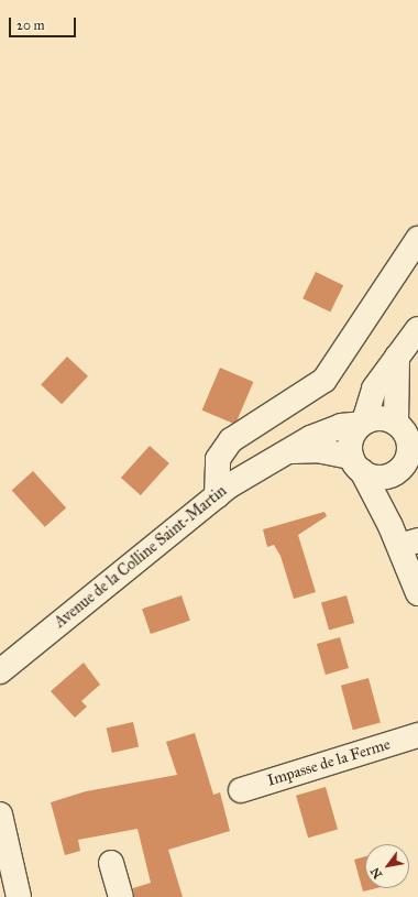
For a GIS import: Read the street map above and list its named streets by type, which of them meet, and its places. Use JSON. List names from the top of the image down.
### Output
{
  "streets": {
    "street": ["Avenue de la Colline Saint-Martin", "Impasse de la Ferme"]
  },
  "scale_bar": "20 m",
  "north": "bottom left"
}
